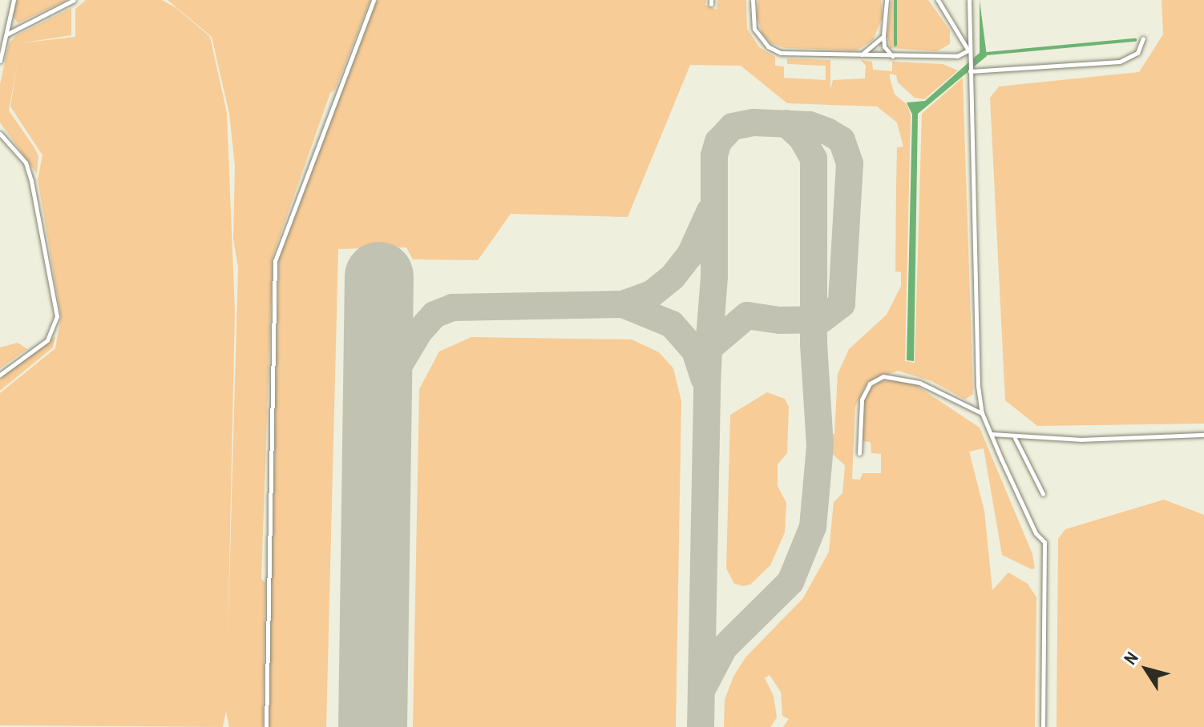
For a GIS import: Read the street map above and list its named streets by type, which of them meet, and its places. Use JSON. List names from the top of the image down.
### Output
{
  "north": "top left"
}
